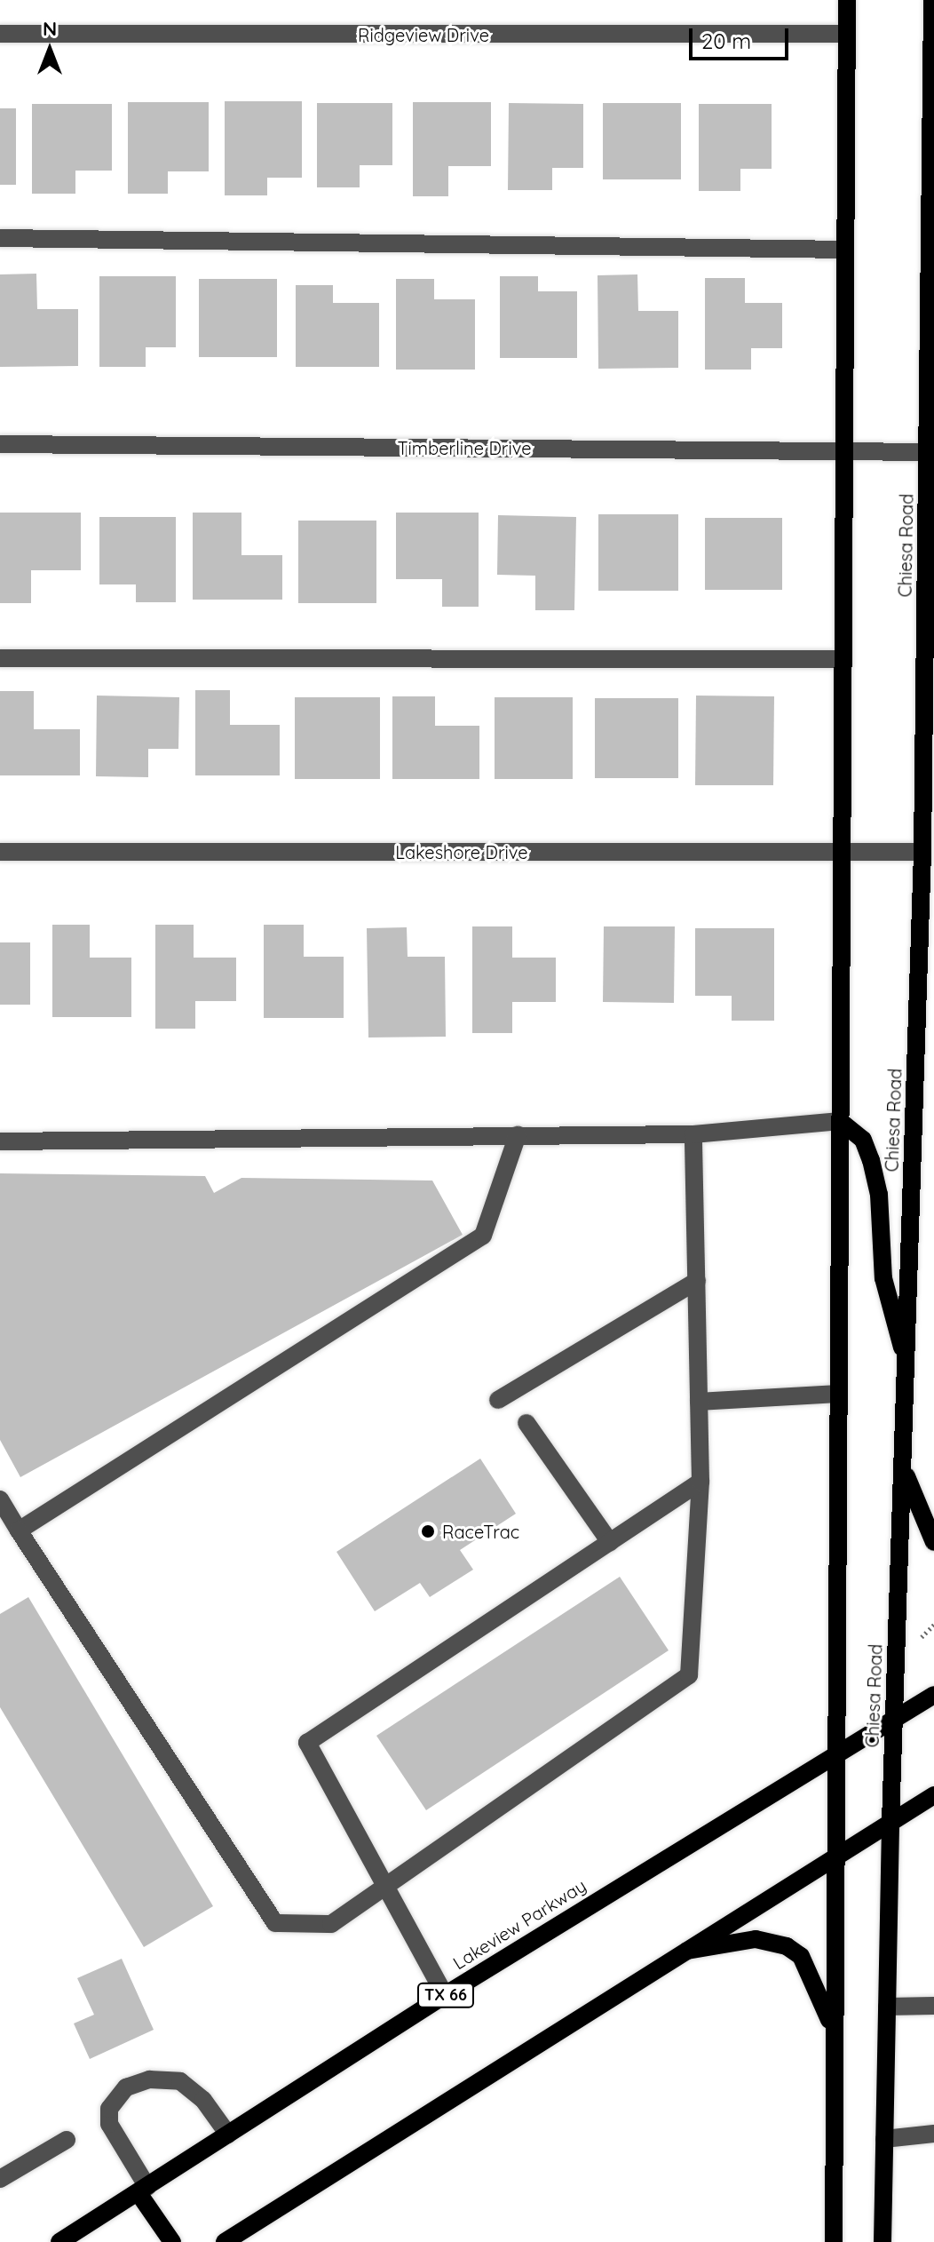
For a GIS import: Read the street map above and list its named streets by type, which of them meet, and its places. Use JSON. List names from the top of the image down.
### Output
{
  "streets": {
    "main road": ["Chiesa Road", "Lakeview Parkway", "TX 66"],
    "street": ["Ridgeview Drive", "Timberline Drive", "Lakeshore Drive"]
  },
  "crossings": [
    ["Ridgeview Drive", "Chiesa Road"],
    ["Timberline Drive", "Chiesa Road"],
    ["Chiesa Road", "Lakeshore Drive"],
    ["Chiesa Road", "Lakeview Parkway"]
  ],
  "places": ["RaceTrac"],
  "scale_bar": "20 m",
  "north": "top"
}
